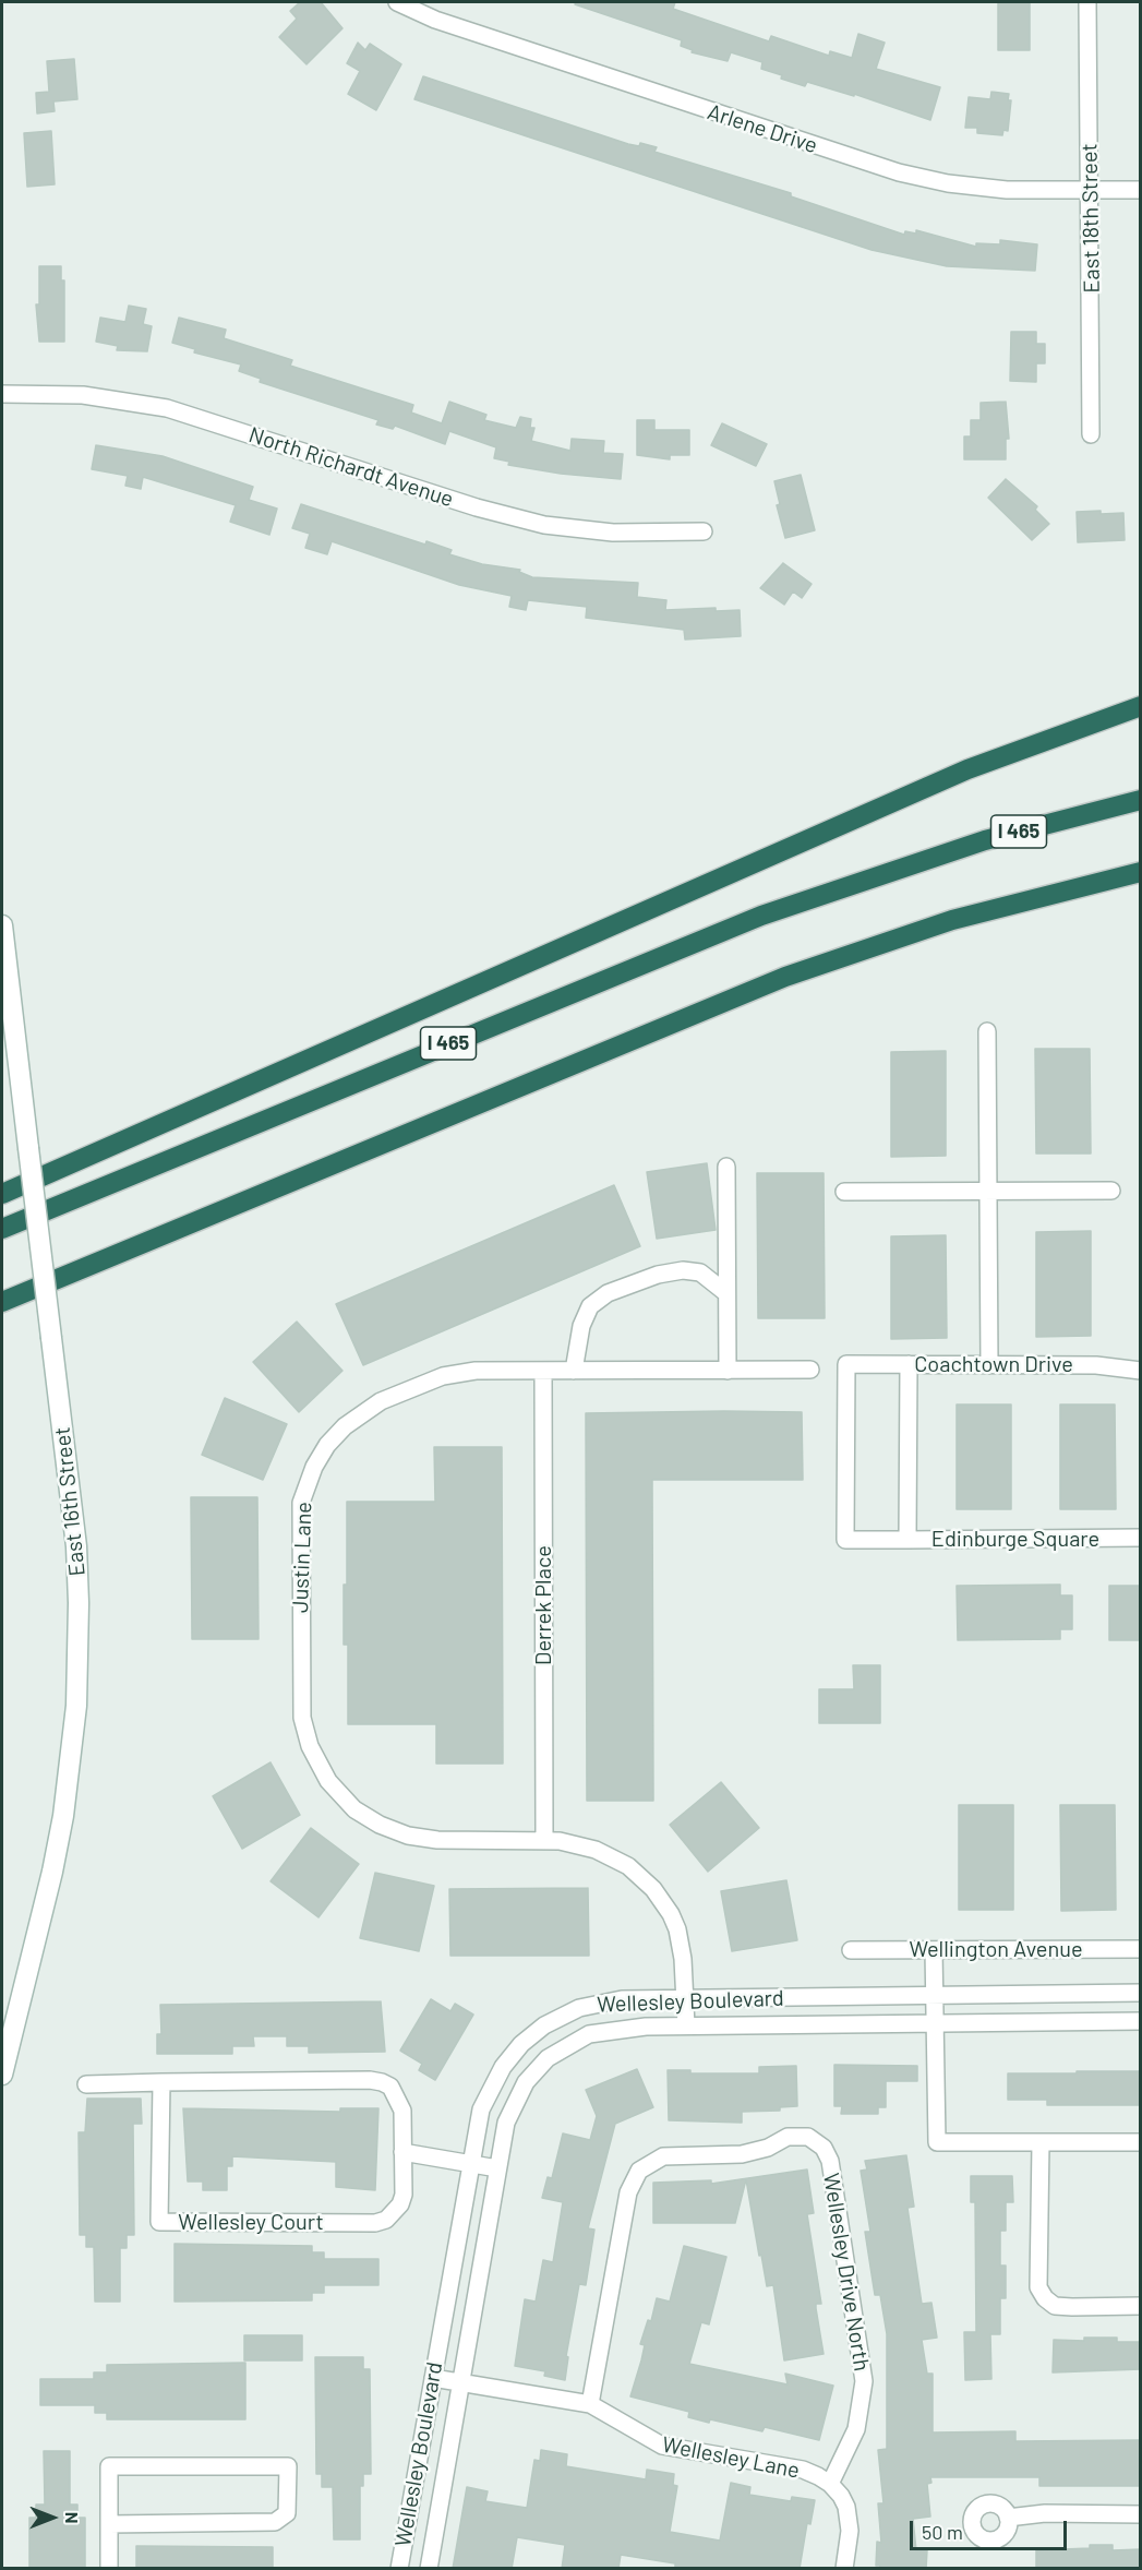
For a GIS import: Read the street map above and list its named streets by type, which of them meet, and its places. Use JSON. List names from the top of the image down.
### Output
{
  "streets": {
    "highway": ["I 465"],
    "street": [
      "Arlene Drive",
      "East 18th Street",
      "North Richardt Avenue",
      "Coachtown Drive",
      "East 16th Street",
      "Edinburge Square",
      "Justin Lane",
      "Derrek Place",
      "Wellington Avenue",
      "Wellesley Boulevard",
      "Wellesley Court",
      "Wellesley Drive North",
      "Wellesley Lane"
    ]
  },
  "crossings": [
    ["Arlene Drive", "East 18th Street"],
    ["Coachtown Drive", "Edinburge Square"],
    ["Justin Lane", "Derrek Place"],
    ["Justin Lane", "Wellesley Boulevard"],
    ["Wellesley Boulevard", "Wellesley Lane"],
    ["Wellesley Drive North", "Wellesley Lane"]
  ],
  "scale_bar": "50 m",
  "north": "right"
}
